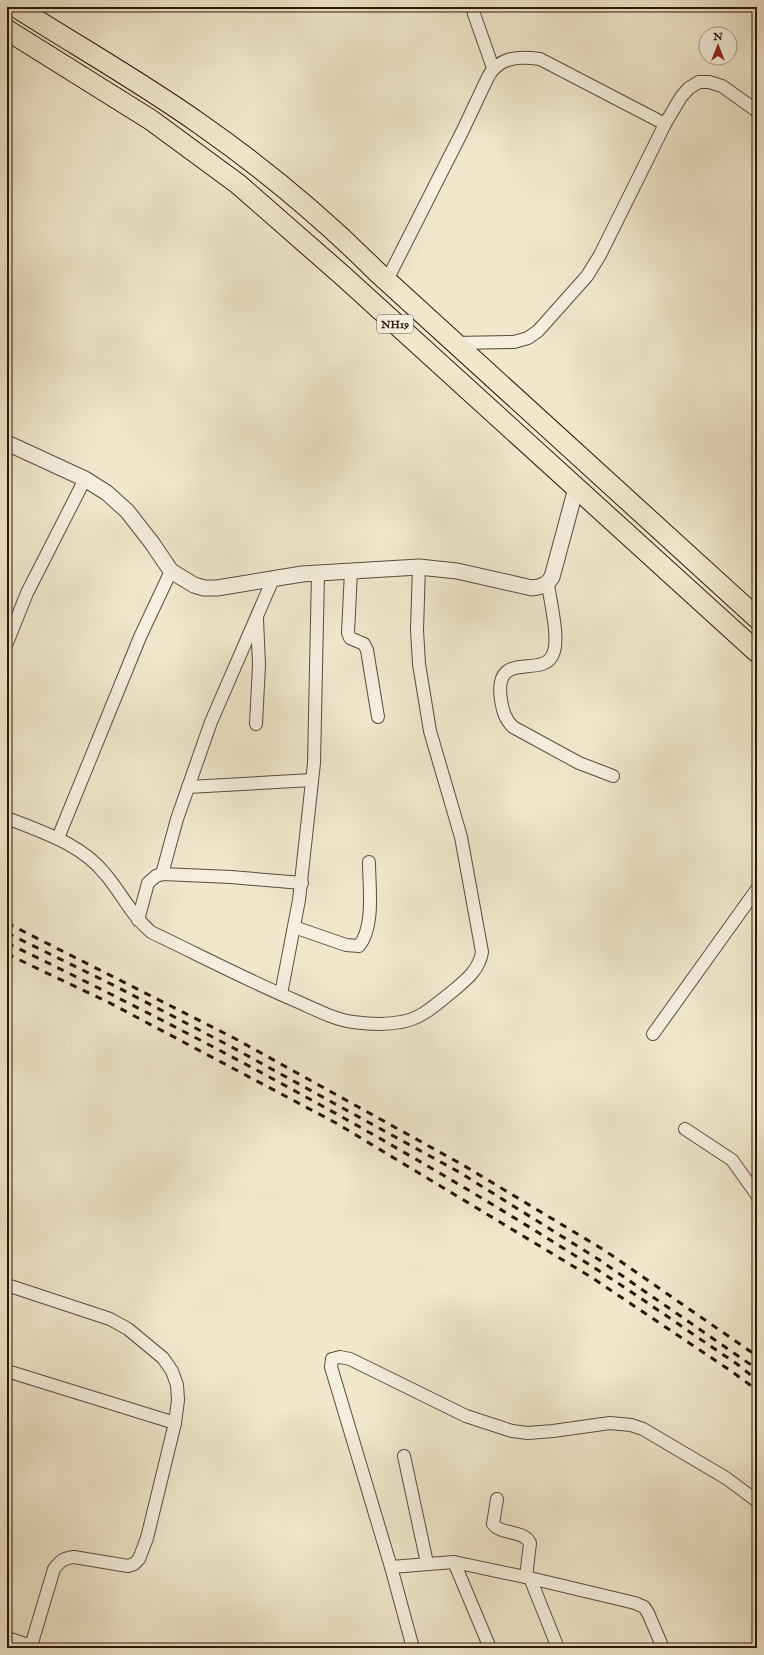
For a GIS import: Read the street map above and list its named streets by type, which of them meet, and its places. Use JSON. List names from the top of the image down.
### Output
{
  "streets": {
    "highway": ["NH19"]
  },
  "north": "top"
}
